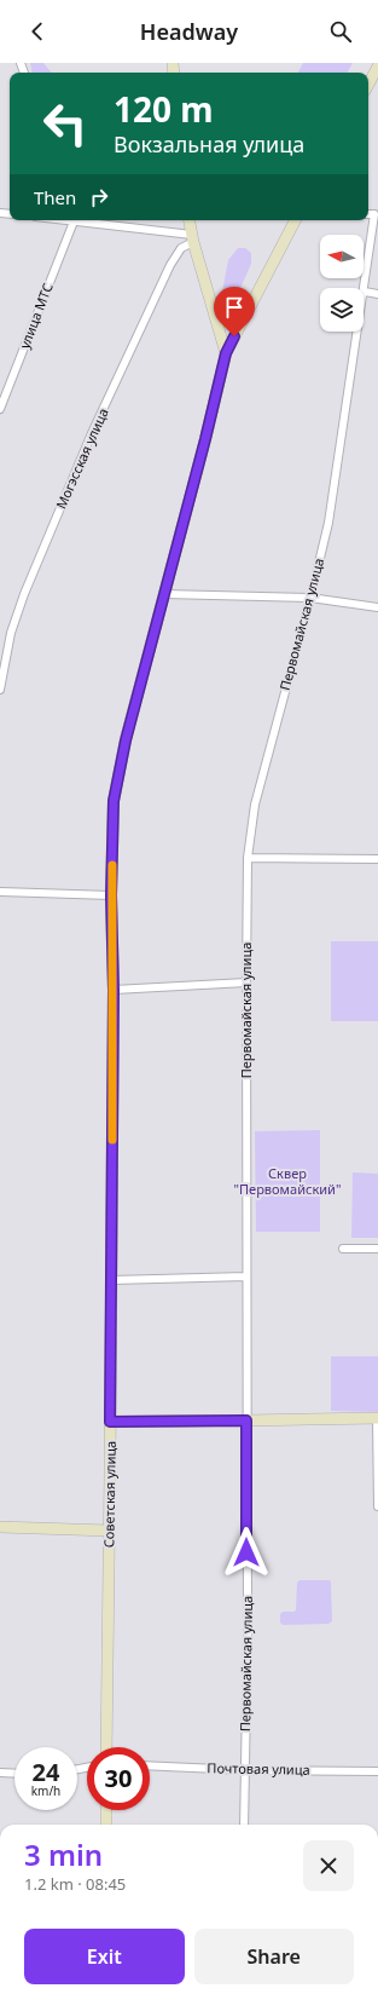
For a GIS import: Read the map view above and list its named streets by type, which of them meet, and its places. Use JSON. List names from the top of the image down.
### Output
{
  "streets": {
    "street": [
      "улица МТС",
      "Могэсская улица",
      "Первомайская улица",
      "Советская улица",
      "Почтовая улица"
    ]
  },
  "crossings": [
    ["Первомайская улица", "Почтовая улица"]
  ],
  "parks": ["Сквер \"Первомайский\""],
  "north": "left",
  "page": {
    "header": "Headway",
    "turn": ["120 m", "Вокзальная улица"],
    "then": "Then",
    "speed": "24 km/h",
    "limit": "30",
    "heading": ["3 min", "1.2 km · 08:45"],
    "buttons": ["Exit", "Share"]
  }
}
